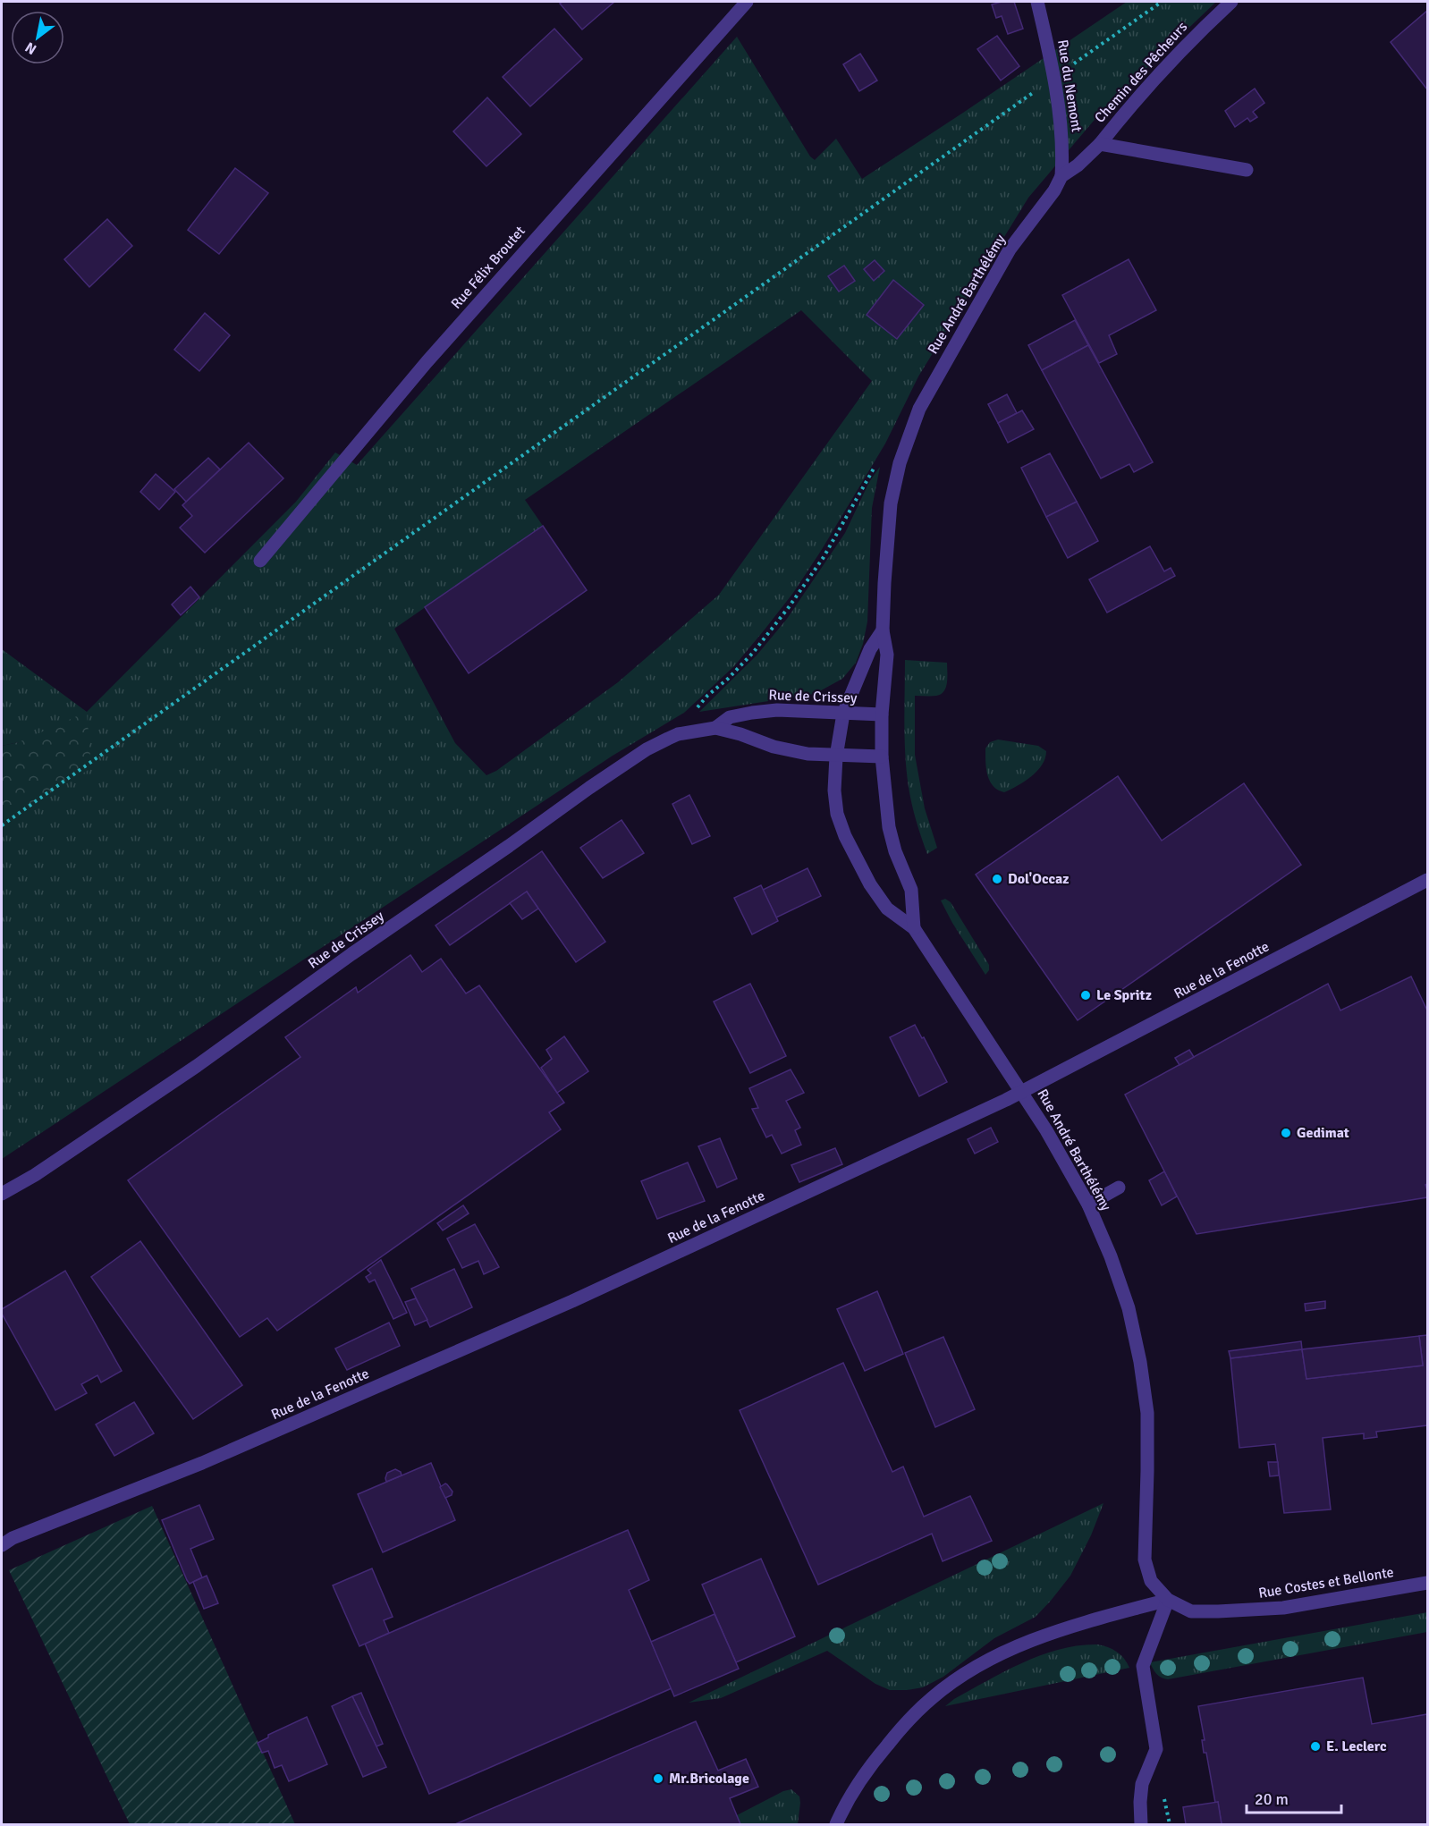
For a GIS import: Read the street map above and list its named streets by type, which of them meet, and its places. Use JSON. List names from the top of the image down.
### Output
{
  "streets": {
    "street": [
      "Chemin des Pêcheurs",
      "Rue du Nemont",
      "Rue Félix Broutet",
      "Rue André Barthélémy",
      "Rue de Crissey",
      "Rue de la Fenotte",
      "Rue Costes et Bellonte"
    ]
  },
  "crossings": [
    ["Chemin des Pêcheurs", "Rue André Barthélémy"],
    ["Rue du Nemont", "Rue André Barthélémy"],
    ["Rue André Barthélémy", "Rue de Crissey"],
    ["Rue André Barthélémy", "Rue de la Fenotte"],
    ["Rue André Barthélémy", "Rue Costes et Bellonte"]
  ],
  "places": [
    "Dol'Occaz",
    "Le Spritz",
    "Gedimat",
    "E. Leclerc",
    "Mr.Bricolage"
  ],
  "scale_bar": "20 m",
  "north": "bottom left"
}
